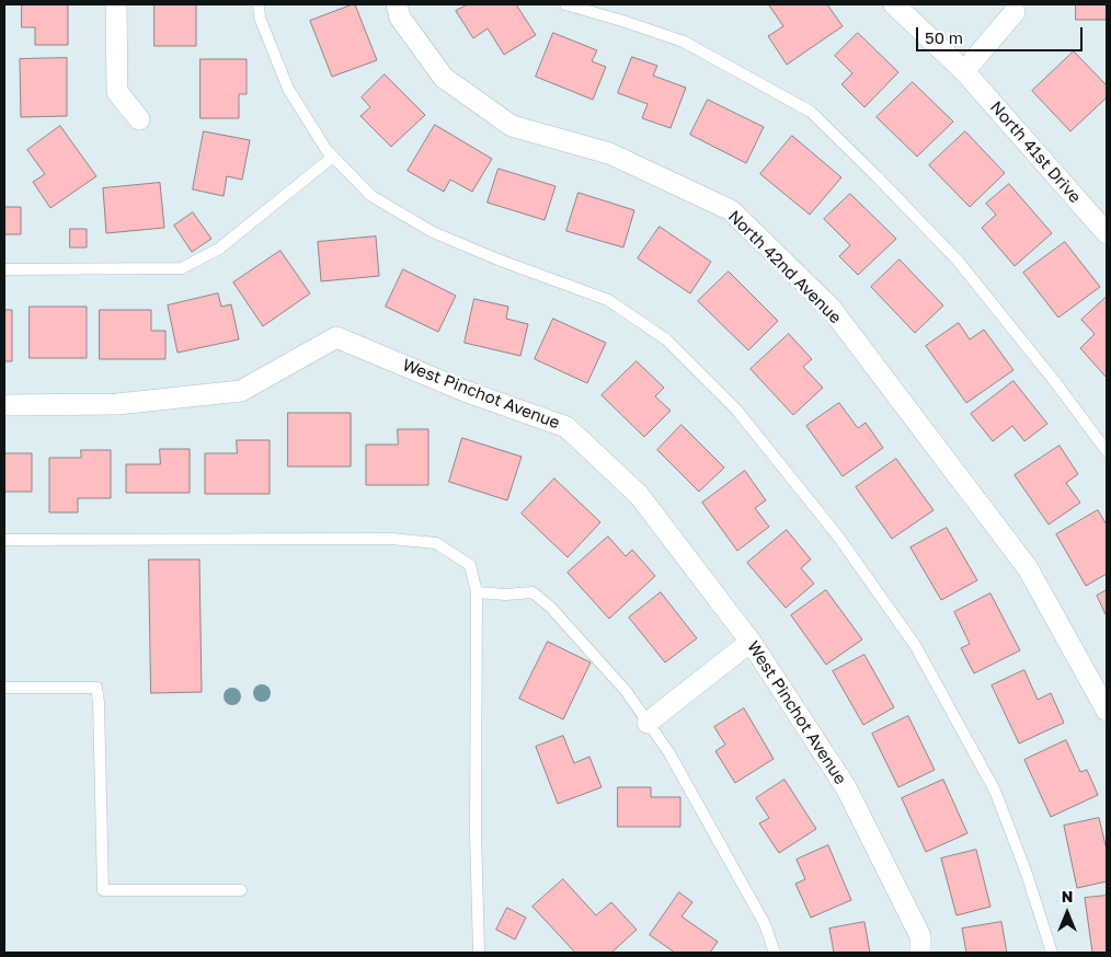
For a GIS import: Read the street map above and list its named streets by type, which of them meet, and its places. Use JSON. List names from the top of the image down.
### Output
{
  "streets": {
    "street": ["North 41st Drive", "North 42nd Avenue", "West Pinchot Avenue"]
  },
  "scale_bar": "50 m",
  "north": "top"
}
